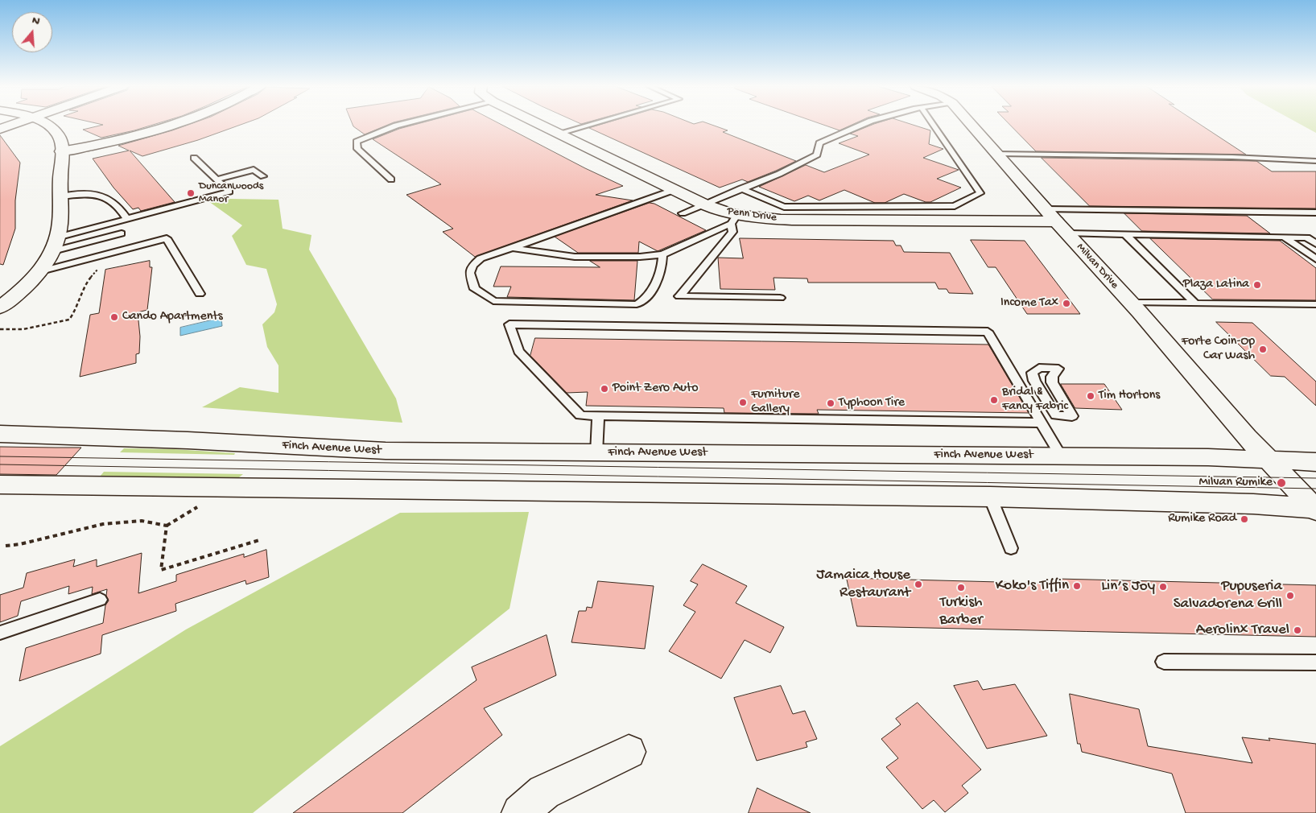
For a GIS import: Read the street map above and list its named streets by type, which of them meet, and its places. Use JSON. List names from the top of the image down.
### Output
{
  "streets": {
    "street": ["Penn Drive", "Milvan Drive", "Finch Avenue West"]
  },
  "crossings": [
    ["Penn Drive", "Milvan Drive"],
    ["Milvan Drive", "Finch Avenue West"]
  ],
  "places": [
    "Duncanwoods Manor",
    "Plaza Latina",
    "Income Tax",
    "Cando Apartments",
    "Forte Coin-Op Car Wash",
    "Point Zero Auto",
    "Tim Hortons",
    "Bridal & Fancy Fabric",
    "Furniture Gallery",
    "Typhoon Tire",
    "Milvan Rumike",
    "Rumike Road",
    "Jamaica House Restaurant",
    "Koko's Tiffin",
    "Lin’s Joy",
    "Turkish Barber",
    "Pupuseria Salvadorena Grill",
    "Aerolinx Travel"
  ],
  "north": "top"
}
